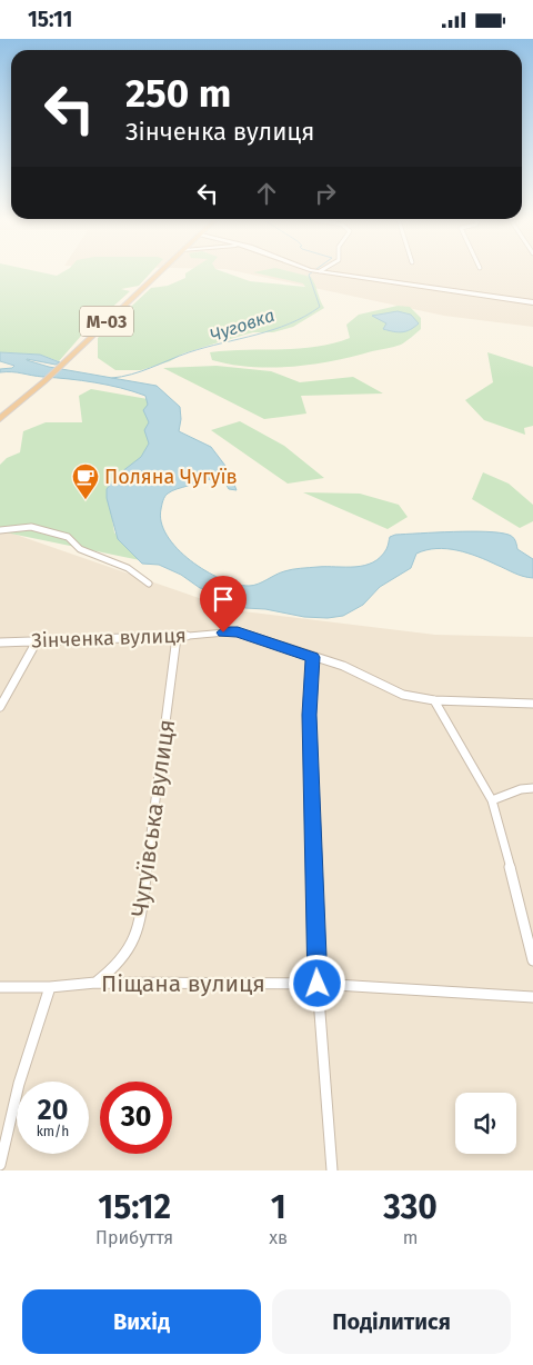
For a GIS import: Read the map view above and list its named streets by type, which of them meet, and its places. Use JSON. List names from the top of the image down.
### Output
{
  "streets": {
    "highway": ["М-03"],
    "street": ["Зінченка вулиця", "Чугуївська вулиця", "Піщана вулиця"]
  },
  "crossings": [
    ["Зінченка вулиця", "Чугуївська вулиця"],
    ["Чугуївська вулиця", "Піщана вулиця"]
  ],
  "water": ["Чуговка"],
  "places": {
    "cafe": ["Поляна Чугуїв"]
  },
  "page": {
    "status": "15:11",
    "turn": ["250 m", "Зінченка вулиця"],
    "speed": "20 km/h",
    "limit": "30",
    "eta": [
      "15:12",
      "Прибуття",
      "1",
      "хв",
      "330",
      "m"
    ],
    "buttons": ["Вихід", "Поділитися"]
  }
}
